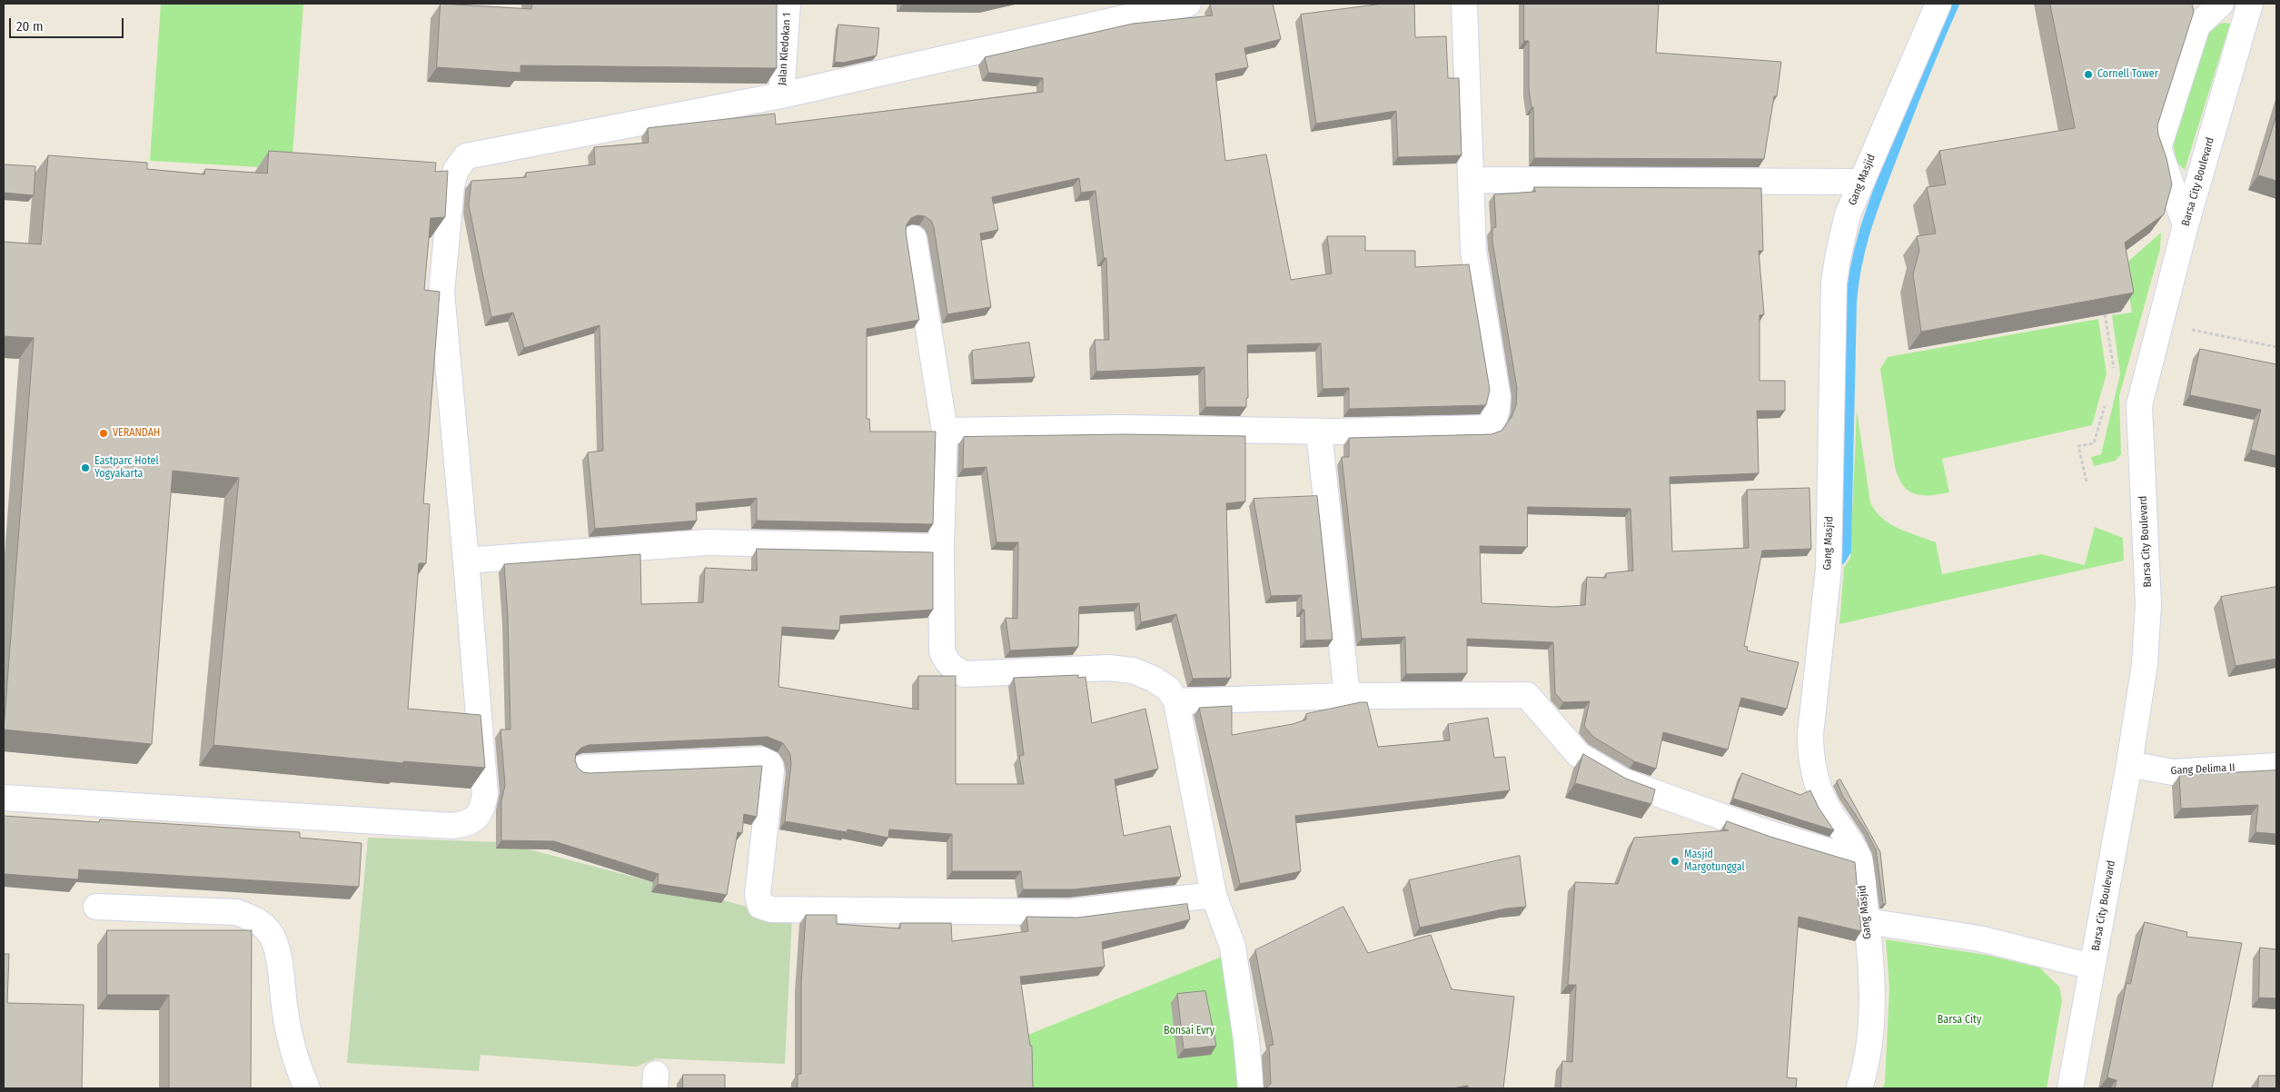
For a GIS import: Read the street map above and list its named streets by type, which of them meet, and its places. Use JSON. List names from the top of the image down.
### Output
{
  "streets": {
    "street": [
      "Jalan Kledokan 1",
      "Gang Masjid",
      "Barsa City Boulevard",
      "Gang Delima II"
    ]
  },
  "crossings": [
    ["Barsa City Boulevard", "Gang Delima II"]
  ],
  "parks": ["Barsa City", "Bonsai Evry"],
  "places": [
    "Cornell Tower",
    "VERANDAH",
    "Eastparc Hotel Yogyakarta",
    "Masjid Margotunggal"
  ],
  "scale_bar": "20 m"
}
